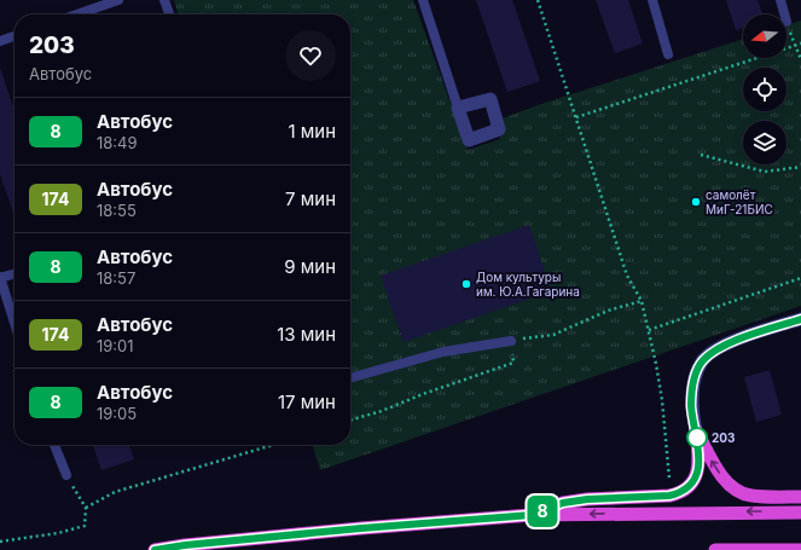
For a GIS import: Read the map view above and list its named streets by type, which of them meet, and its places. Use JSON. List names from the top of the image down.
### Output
{
  "places": ["самолёт МиГ-21БИС", "Дом культуры им. Ю.А.Гагарина", "203"],
  "lines": ["bus line 8"],
  "north": "left",
  "page": {
    "on_map": "8",
    "heading": ["203", "Автобус"],
    "list": [
      {
        "mark": "8",
        "name": "Автобус",
        "note": "18:49",
        "value": "1 мин"
      },
      {
        "mark": "174",
        "name": "Автобус",
        "note": "18:55",
        "value": "7 мин"
      },
      {
        "mark": "8",
        "name": "Автобус",
        "note": "18:57",
        "value": "9 мин"
      },
      {
        "mark": "174",
        "name": "Автобус",
        "note": "19:01",
        "value": "13 мин"
      },
      {
        "mark": "8",
        "name": "Автобус",
        "note": "19:05",
        "value": "17 мин"
      }
    ]
  }
}
